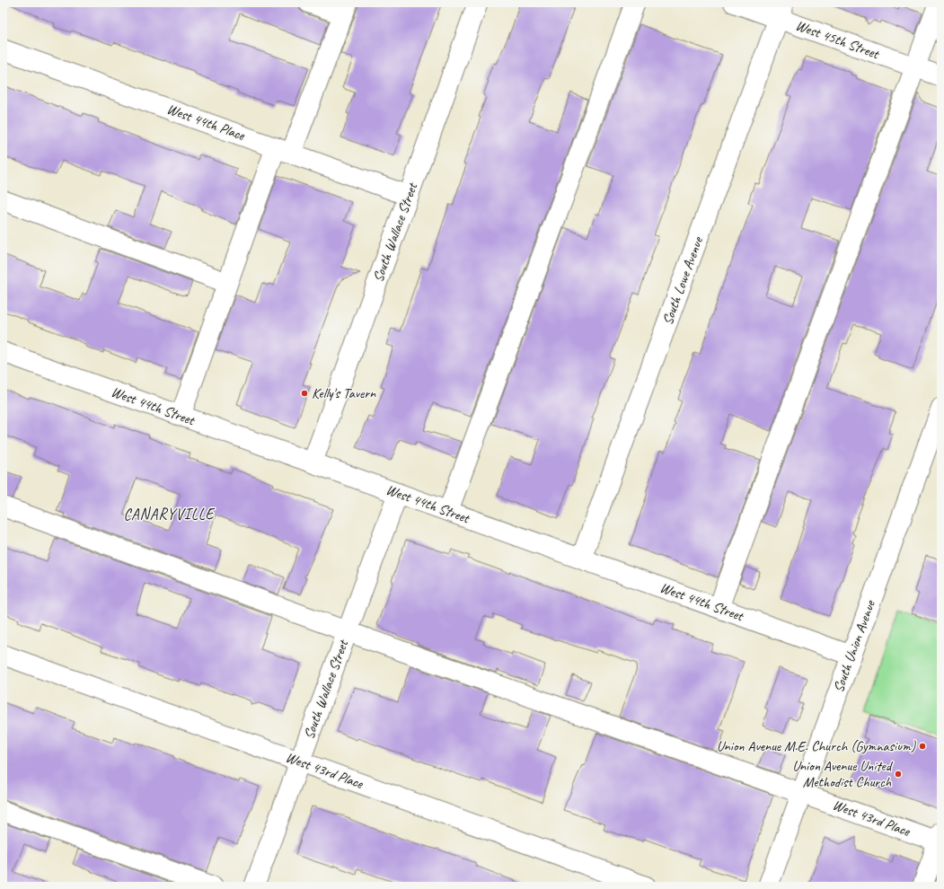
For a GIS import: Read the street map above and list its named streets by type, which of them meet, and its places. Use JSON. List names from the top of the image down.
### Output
{
  "streets": {
    "street": [
      "West 45th Street",
      "West 44th Place",
      "South Wallace Street",
      "South Lowe Avenue",
      "West 44th Street",
      "South Union Avenue",
      "West 43rd Place"
    ]
  },
  "crossings": [
    ["West 45th Street", "South Lowe Avenue"],
    ["West 44th Place", "South Wallace Street"],
    ["South Wallace Street", "West 44th Street"],
    ["South Wallace Street", "West 43rd Place"],
    ["South Lowe Avenue", "West 44th Street"],
    ["West 44th Street", "South Union Avenue"],
    ["South Union Avenue", "West 43rd Place"]
  ],
  "districts": ["CANARYVILLE"],
  "places": ["Kelly's Tavern", "Union Avenue M.E. Church (Gymnasium)", "Union Avenue United Methodist Church"]
}
